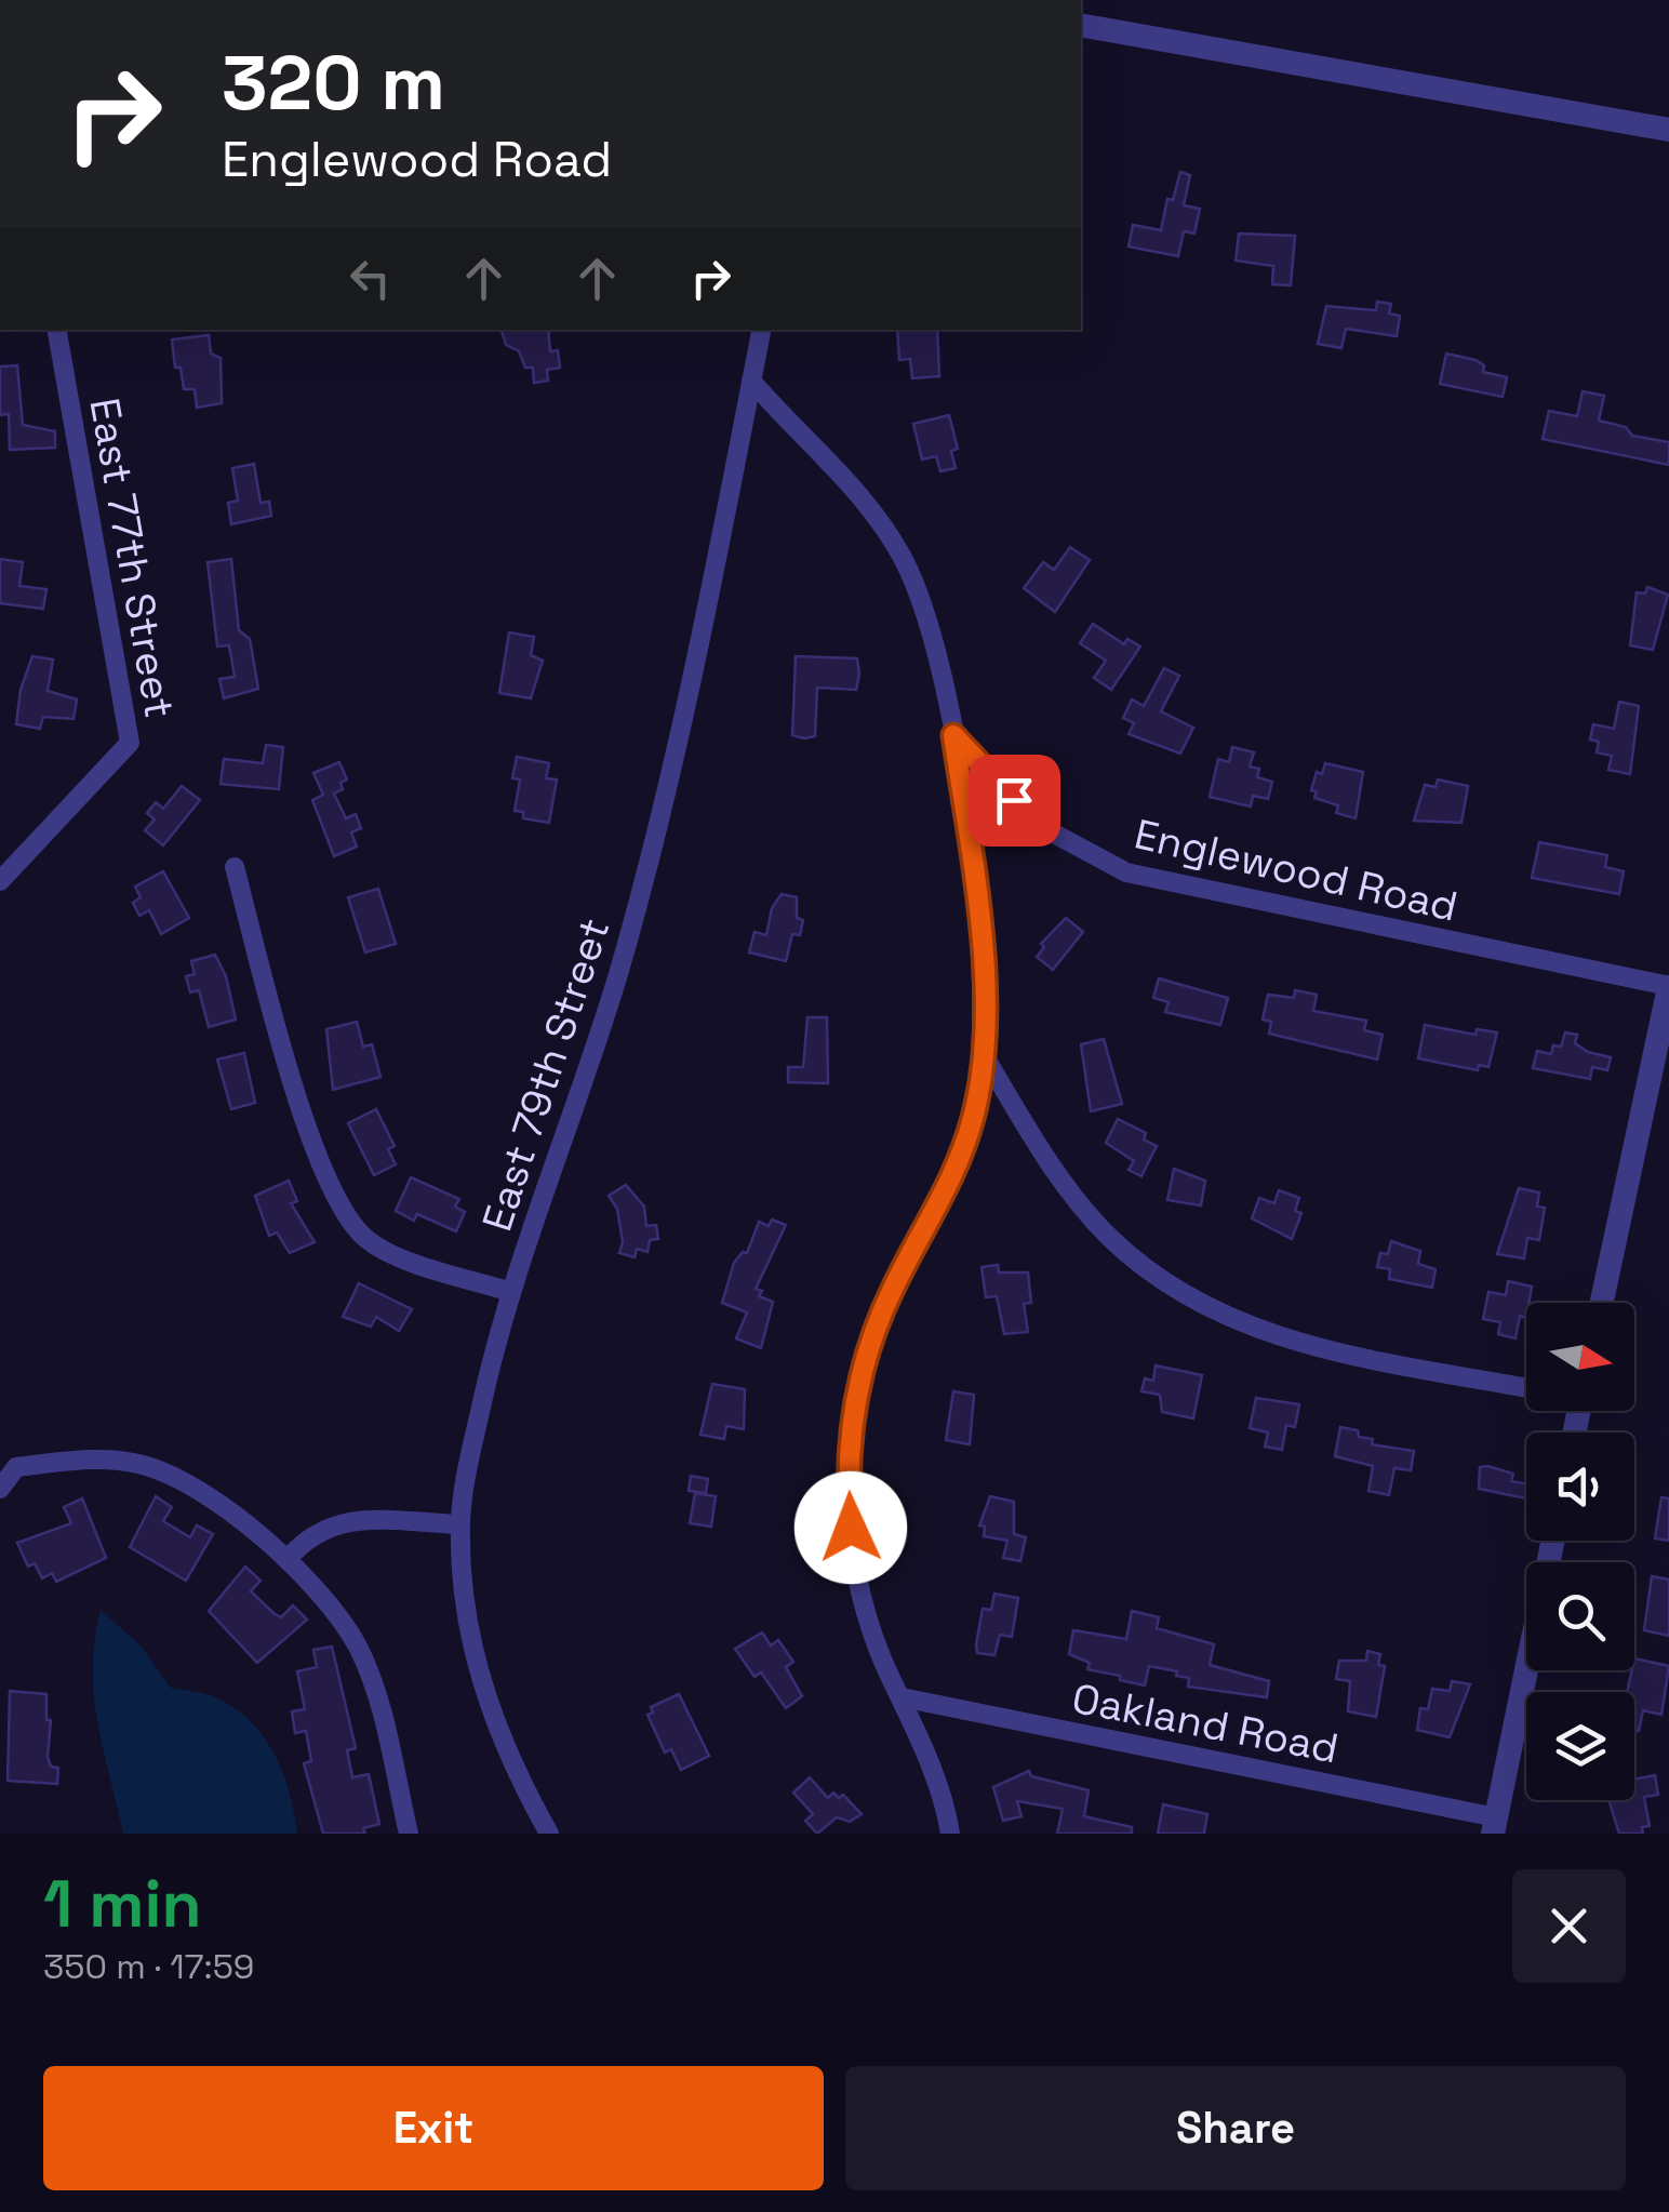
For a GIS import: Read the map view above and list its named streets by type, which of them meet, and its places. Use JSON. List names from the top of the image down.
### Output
{
  "streets": {
    "street": [
      "East 77th Street",
      "Englewood Road",
      "East 79th Street",
      "Oakland Road"
    ]
  },
  "north": "right",
  "page": {
    "turn": ["320 m", "Englewood Road"],
    "heading": ["1 min", "350 m · 17:59"],
    "buttons": ["Exit", "Share"]
  }
}
